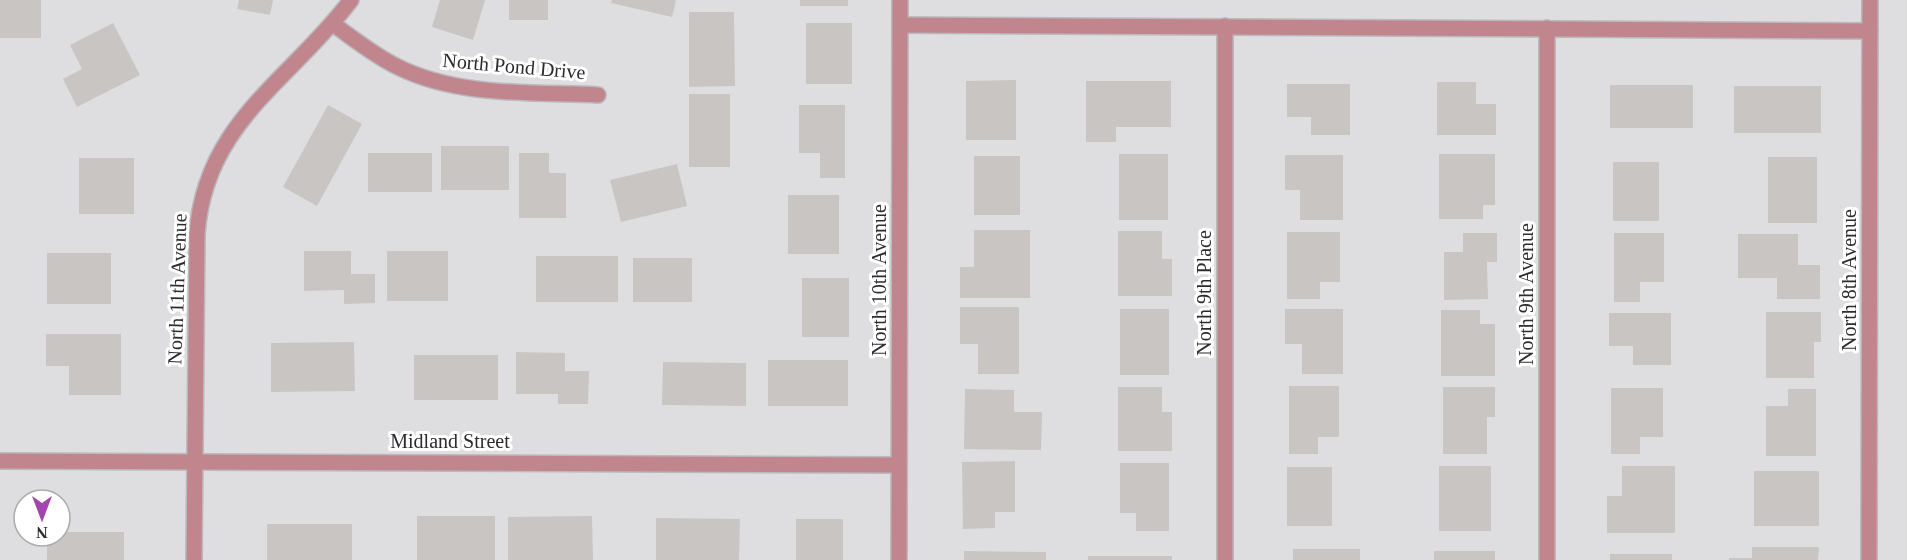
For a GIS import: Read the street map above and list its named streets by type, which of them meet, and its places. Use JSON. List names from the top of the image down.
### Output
{
  "streets": {
    "street": [
      "North Pond Drive",
      "North 10th Avenue",
      "North 8th Avenue",
      "North 11th Avenue",
      "North 9th Place",
      "North 9th Avenue",
      "Midland Street"
    ]
  },
  "crossings": [
    ["North Pond Drive", "North 11th Avenue"],
    ["North 10th Avenue", "Midland Street"],
    ["North 11th Avenue", "Midland Street"]
  ],
  "north": "bottom"
}
